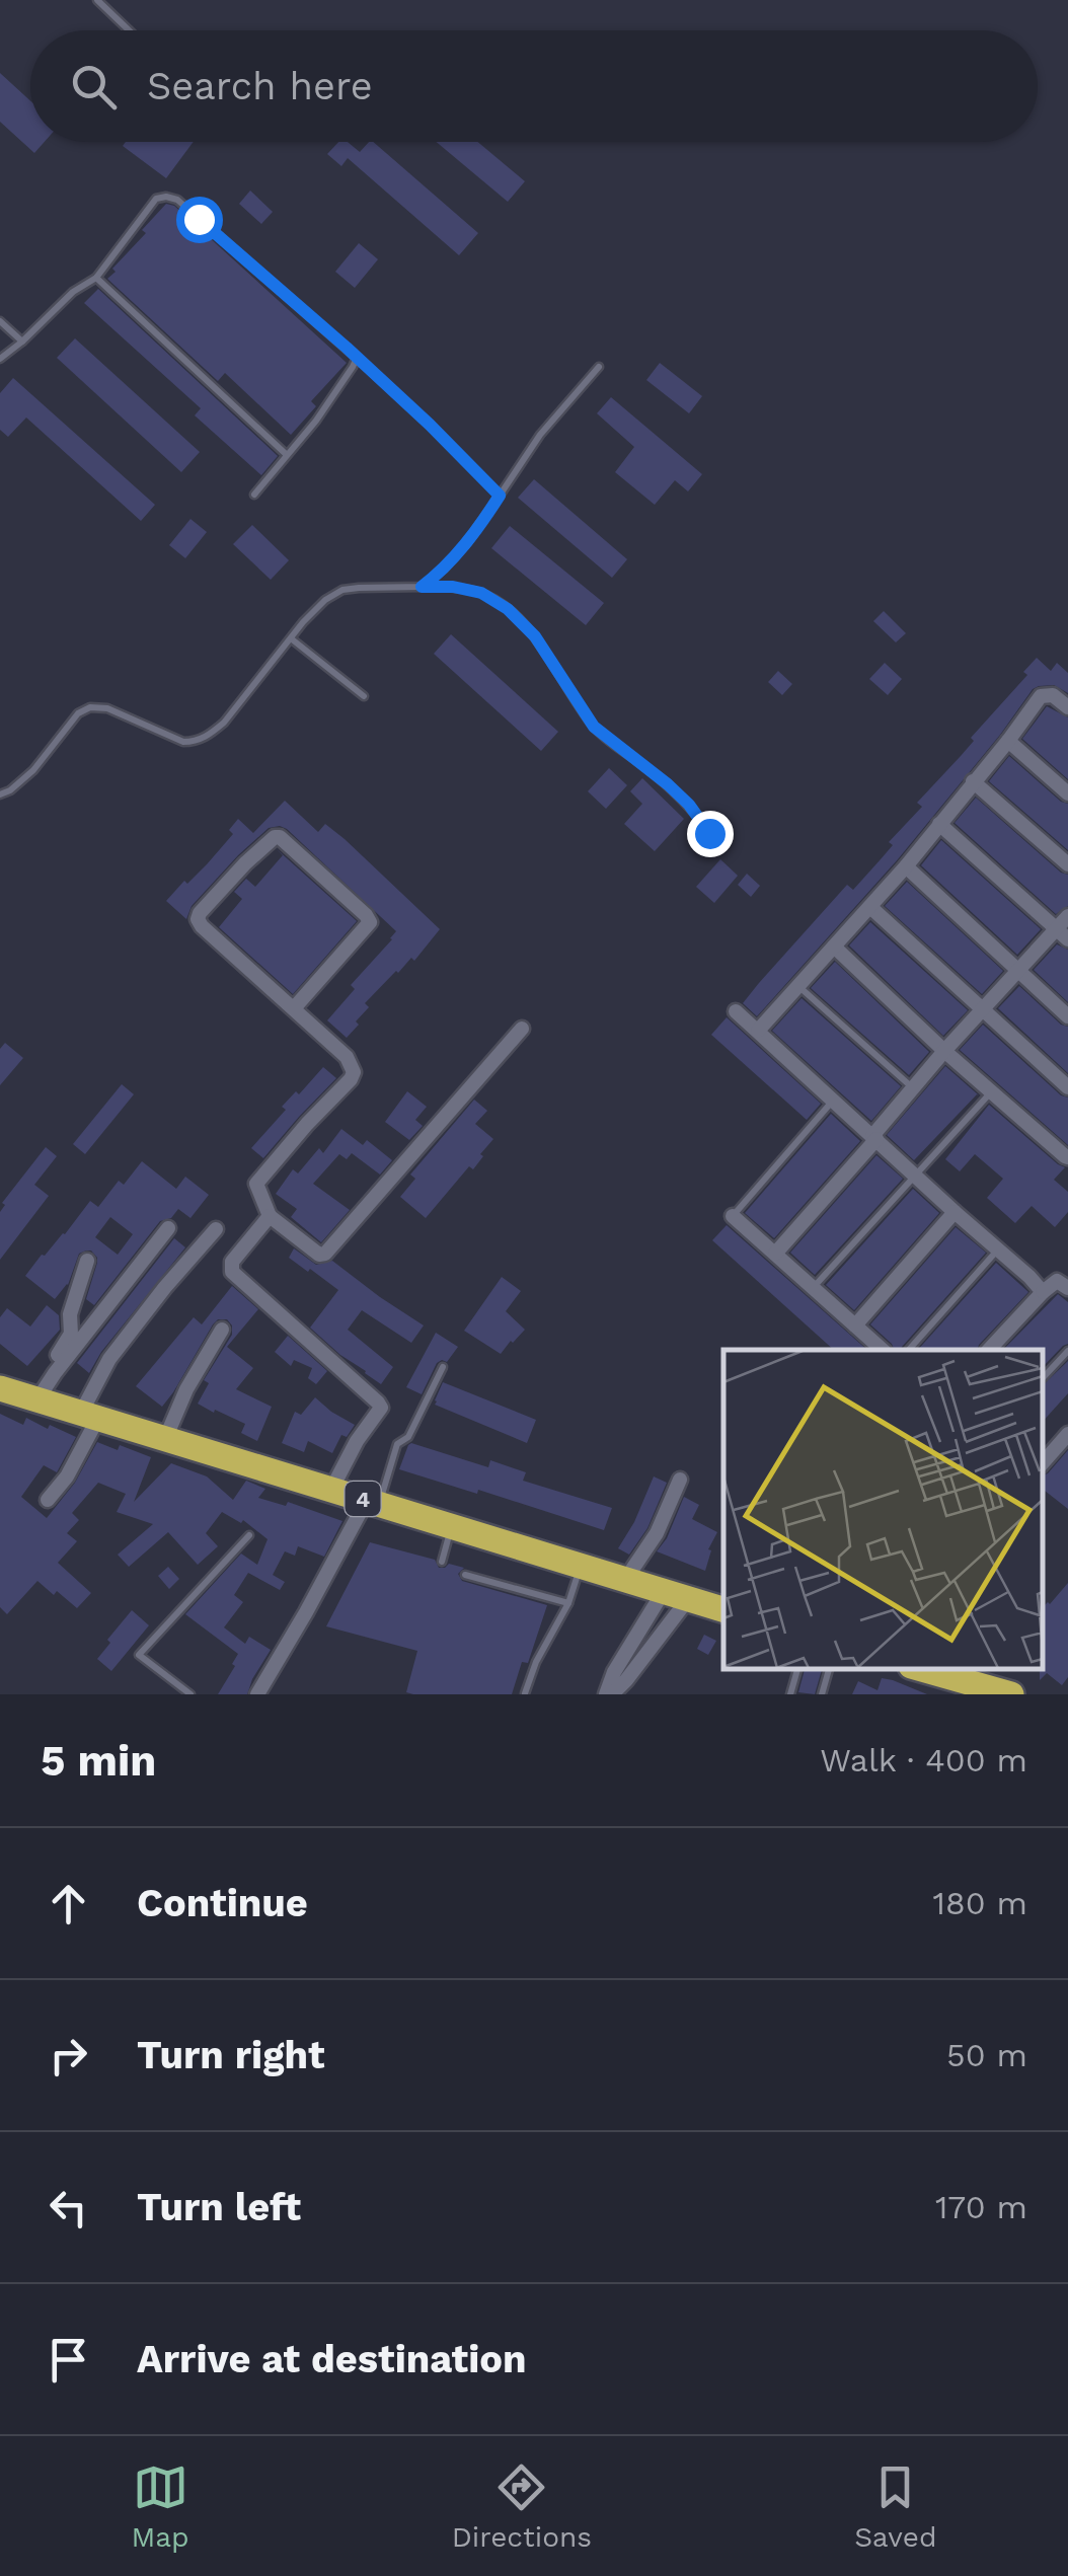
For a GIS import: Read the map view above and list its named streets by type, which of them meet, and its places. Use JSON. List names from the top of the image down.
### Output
{
  "streets": {
    "highway": ["4"]
  },
  "page": {
    "search": "Search here",
    "heading": ["5 min", "Walk · 400 m"],
    "list": [
      ["Continue", "180 m"],
      ["Turn right", "50 m"],
      ["Turn left", "170 m"],
      "Arrive at destination"
    ],
    "nav": ["Map", "Directions", "Saved"]
  }
}
